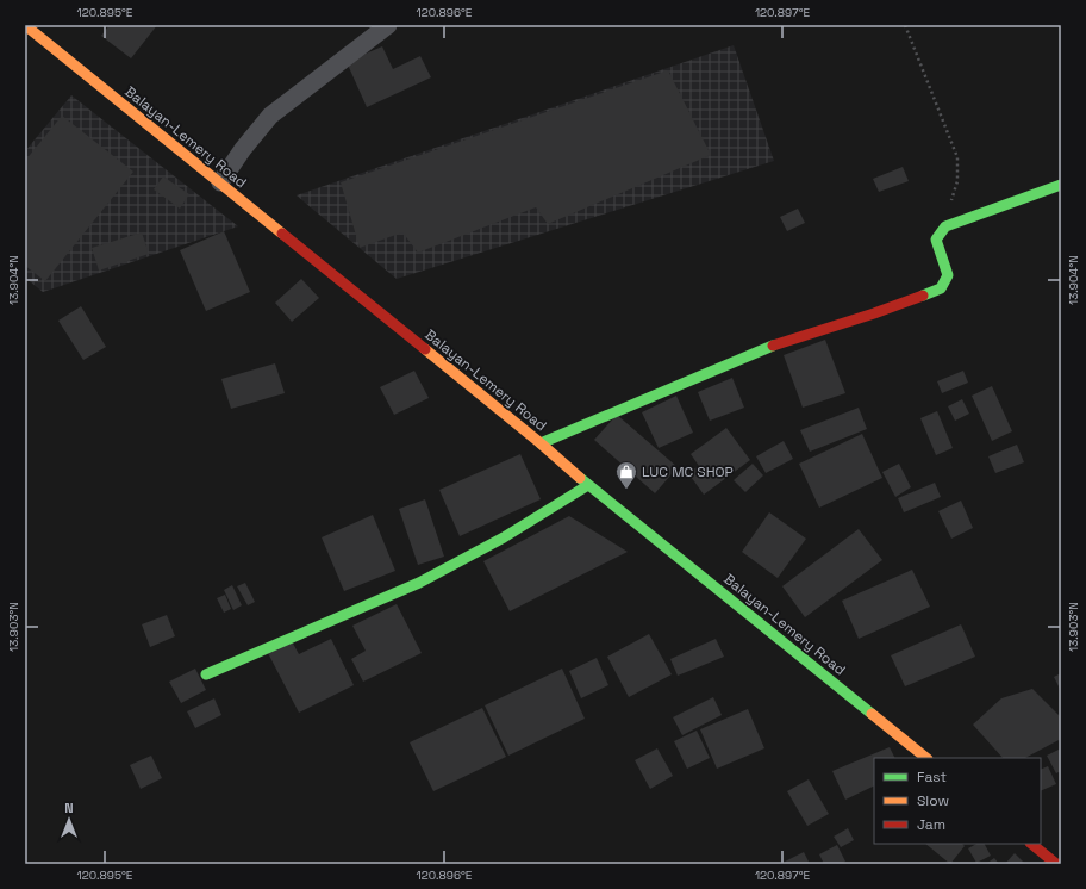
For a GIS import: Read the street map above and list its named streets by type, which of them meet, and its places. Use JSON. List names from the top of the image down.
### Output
{
  "streets": {
    "main road": ["Balayan-Lemery Road"]
  },
  "places": {
    "shop": ["LUC MC SHOP"]
  },
  "legend": ["Fast", "Slow", "Jam"],
  "north": "top",
  "coordinates": [
    "120.895°E",
    "120.896°E",
    "120.897°E",
    "13.904°N",
    "13.903°N"
  ]
}
